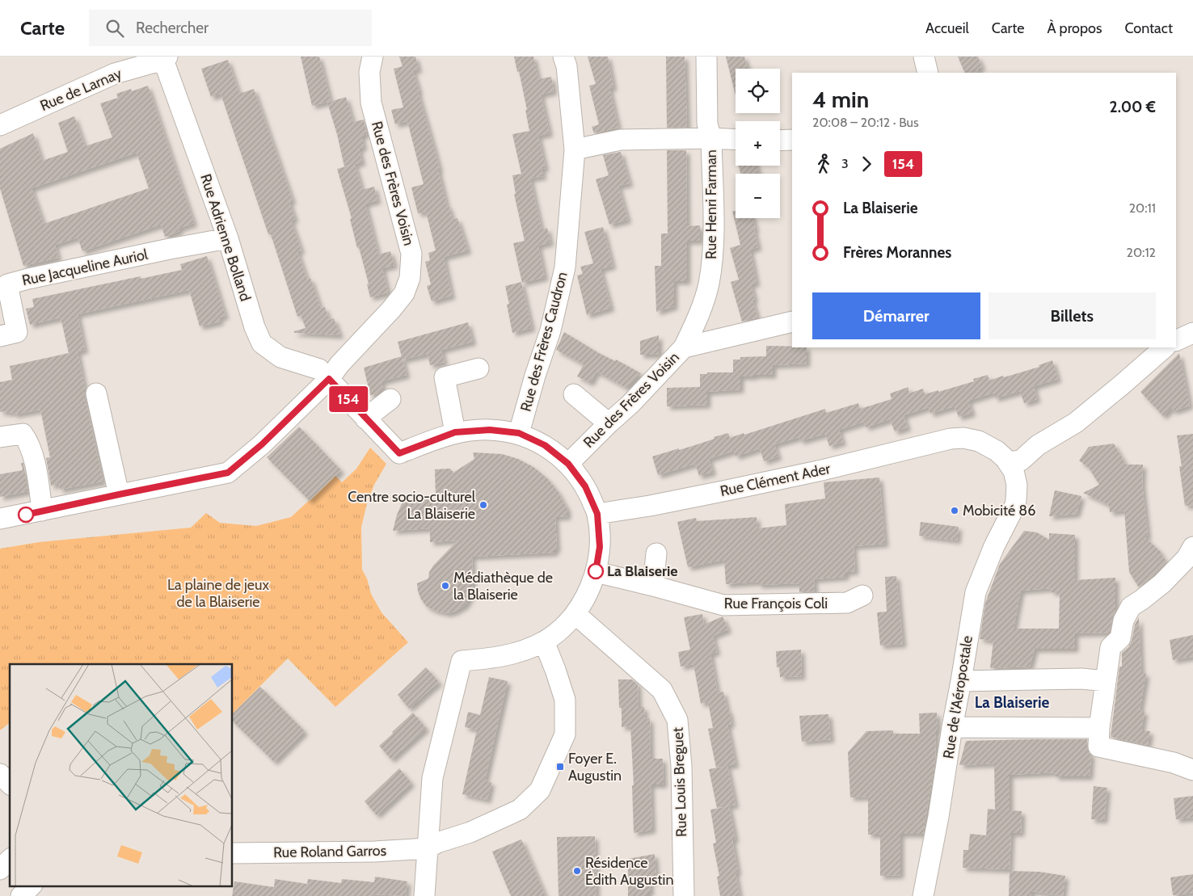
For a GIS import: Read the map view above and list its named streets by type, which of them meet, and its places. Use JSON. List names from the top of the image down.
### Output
{
  "streets": {
    "street": [
      "Rue de Larnay",
      "Rue des Frères Voisin",
      "Rue Henri Farman",
      "Rue Adrienne Bolland",
      "Rue Jacqueline Auriol",
      "Rue des Frères Caudron",
      "Rue Clément Ader",
      "Rue François Coli",
      "Rue de l'Aéropostale",
      "Rue Louis Breguet",
      "Rue Roland Garros"
    ]
  },
  "crossings": [
    ["Rue de Larnay", "Rue Adrienne Bolland"],
    ["Rue des Frères Voisin", "Rue Henri Farman"],
    ["Rue des Frères Voisin", "Rue Adrienne Bolland"],
    ["Rue Adrienne Bolland", "Rue Jacqueline Auriol"],
    ["Rue Clément Ader", "Rue de l'Aéropostale"]
  ],
  "districts": ["La Blaiserie"],
  "parks": ["La plaine de jeux de la Blaiserie"],
  "places": {
    "other": [
      "Centre socio-culturel La Blaiserie",
      "Mobicité 86",
      "La Blaiserie",
      "Médiathèque de la Blaiserie",
      "Résidence Édith Augustin"
    ],
    "transit": ["Foyer E. Augustin"]
  },
  "lines": ["bus line 154"],
  "page": {
    "header": "Carte",
    "search": "Rechercher",
    "nav": [
      "Accueil",
      "Carte",
      "À propos",
      "Contact"
    ],
    "on_map": "154",
    "map_buttons": ["+", "−"],
    "heading": ["4 min", "20:08 – 20:12 · Bus", "2.00 €"],
    "legs": ["3", "154"],
    "list": [
      {
        "name": "La Blaiserie",
        "value": "20:11"
      },
      {
        "name": "Frères Morannes",
        "value": "20:12"
      }
    ],
    "buttons": ["Démarrer", "Billets"]
  }
}
